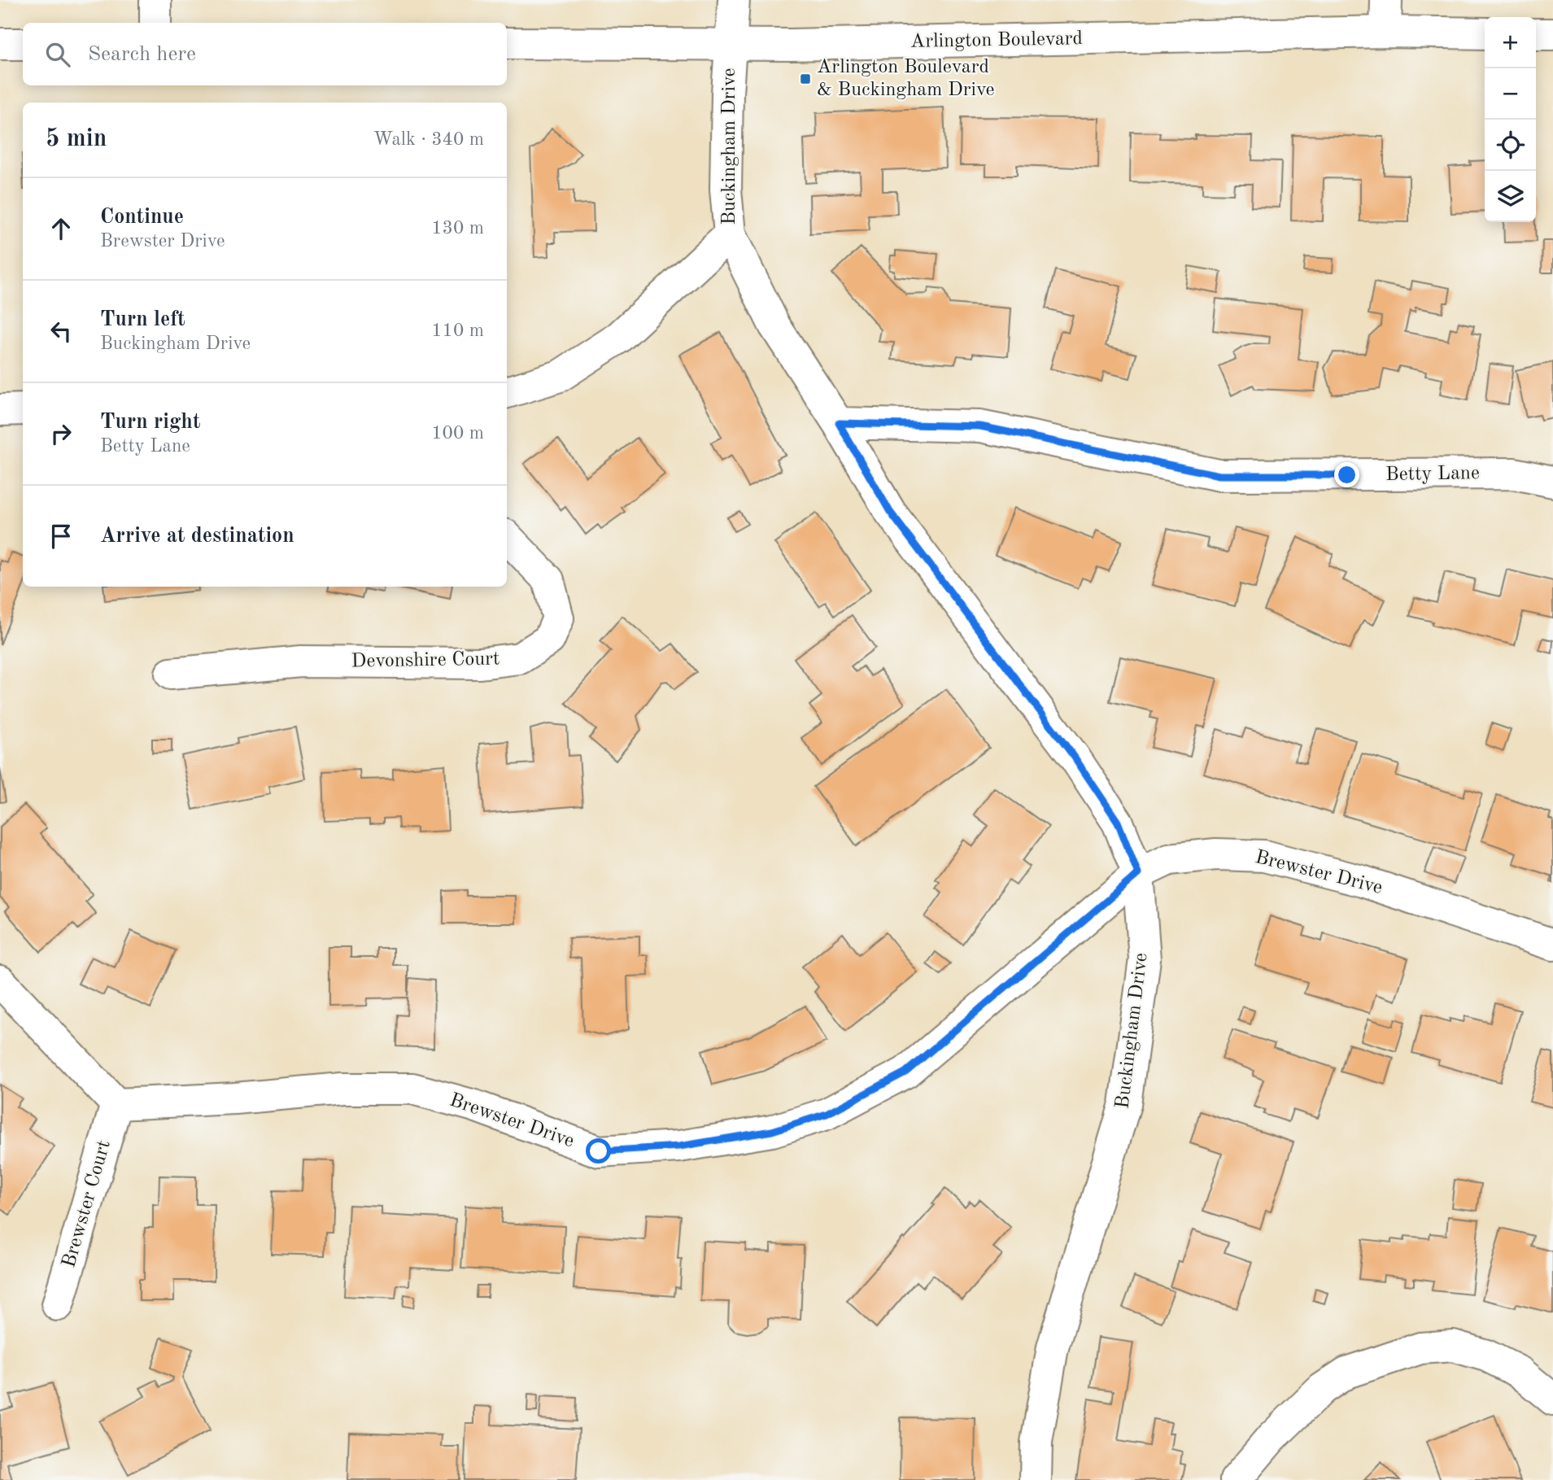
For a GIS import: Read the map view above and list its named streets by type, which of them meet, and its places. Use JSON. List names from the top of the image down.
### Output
{
  "streets": {
    "street": [
      "Arlington Boulevard",
      "Buckingham Drive",
      "Betty Lane",
      "Devonshire Court",
      "Brewster Drive",
      "Brewster Court"
    ]
  },
  "crossings": [
    ["Arlington Boulevard", "Buckingham Drive"],
    ["Buckingham Drive", "Betty Lane"],
    ["Buckingham Drive", "Brewster Drive"],
    ["Brewster Drive", "Brewster Court"]
  ],
  "places": {
    "transit": ["Arlington Boulevard & Buckingham Drive"]
  },
  "page": {
    "map_buttons": ["+", "−"],
    "search": "Search here",
    "heading": ["5 min", "Walk · 340 m"],
    "list": [
      ["Continue", "Brewster Drive", "130 m"],
      ["Turn left", "Buckingham Drive", "110 m"],
      ["Turn right", "Betty Lane", "100 m"],
      "Arrive at destination"
    ]
  }
}
